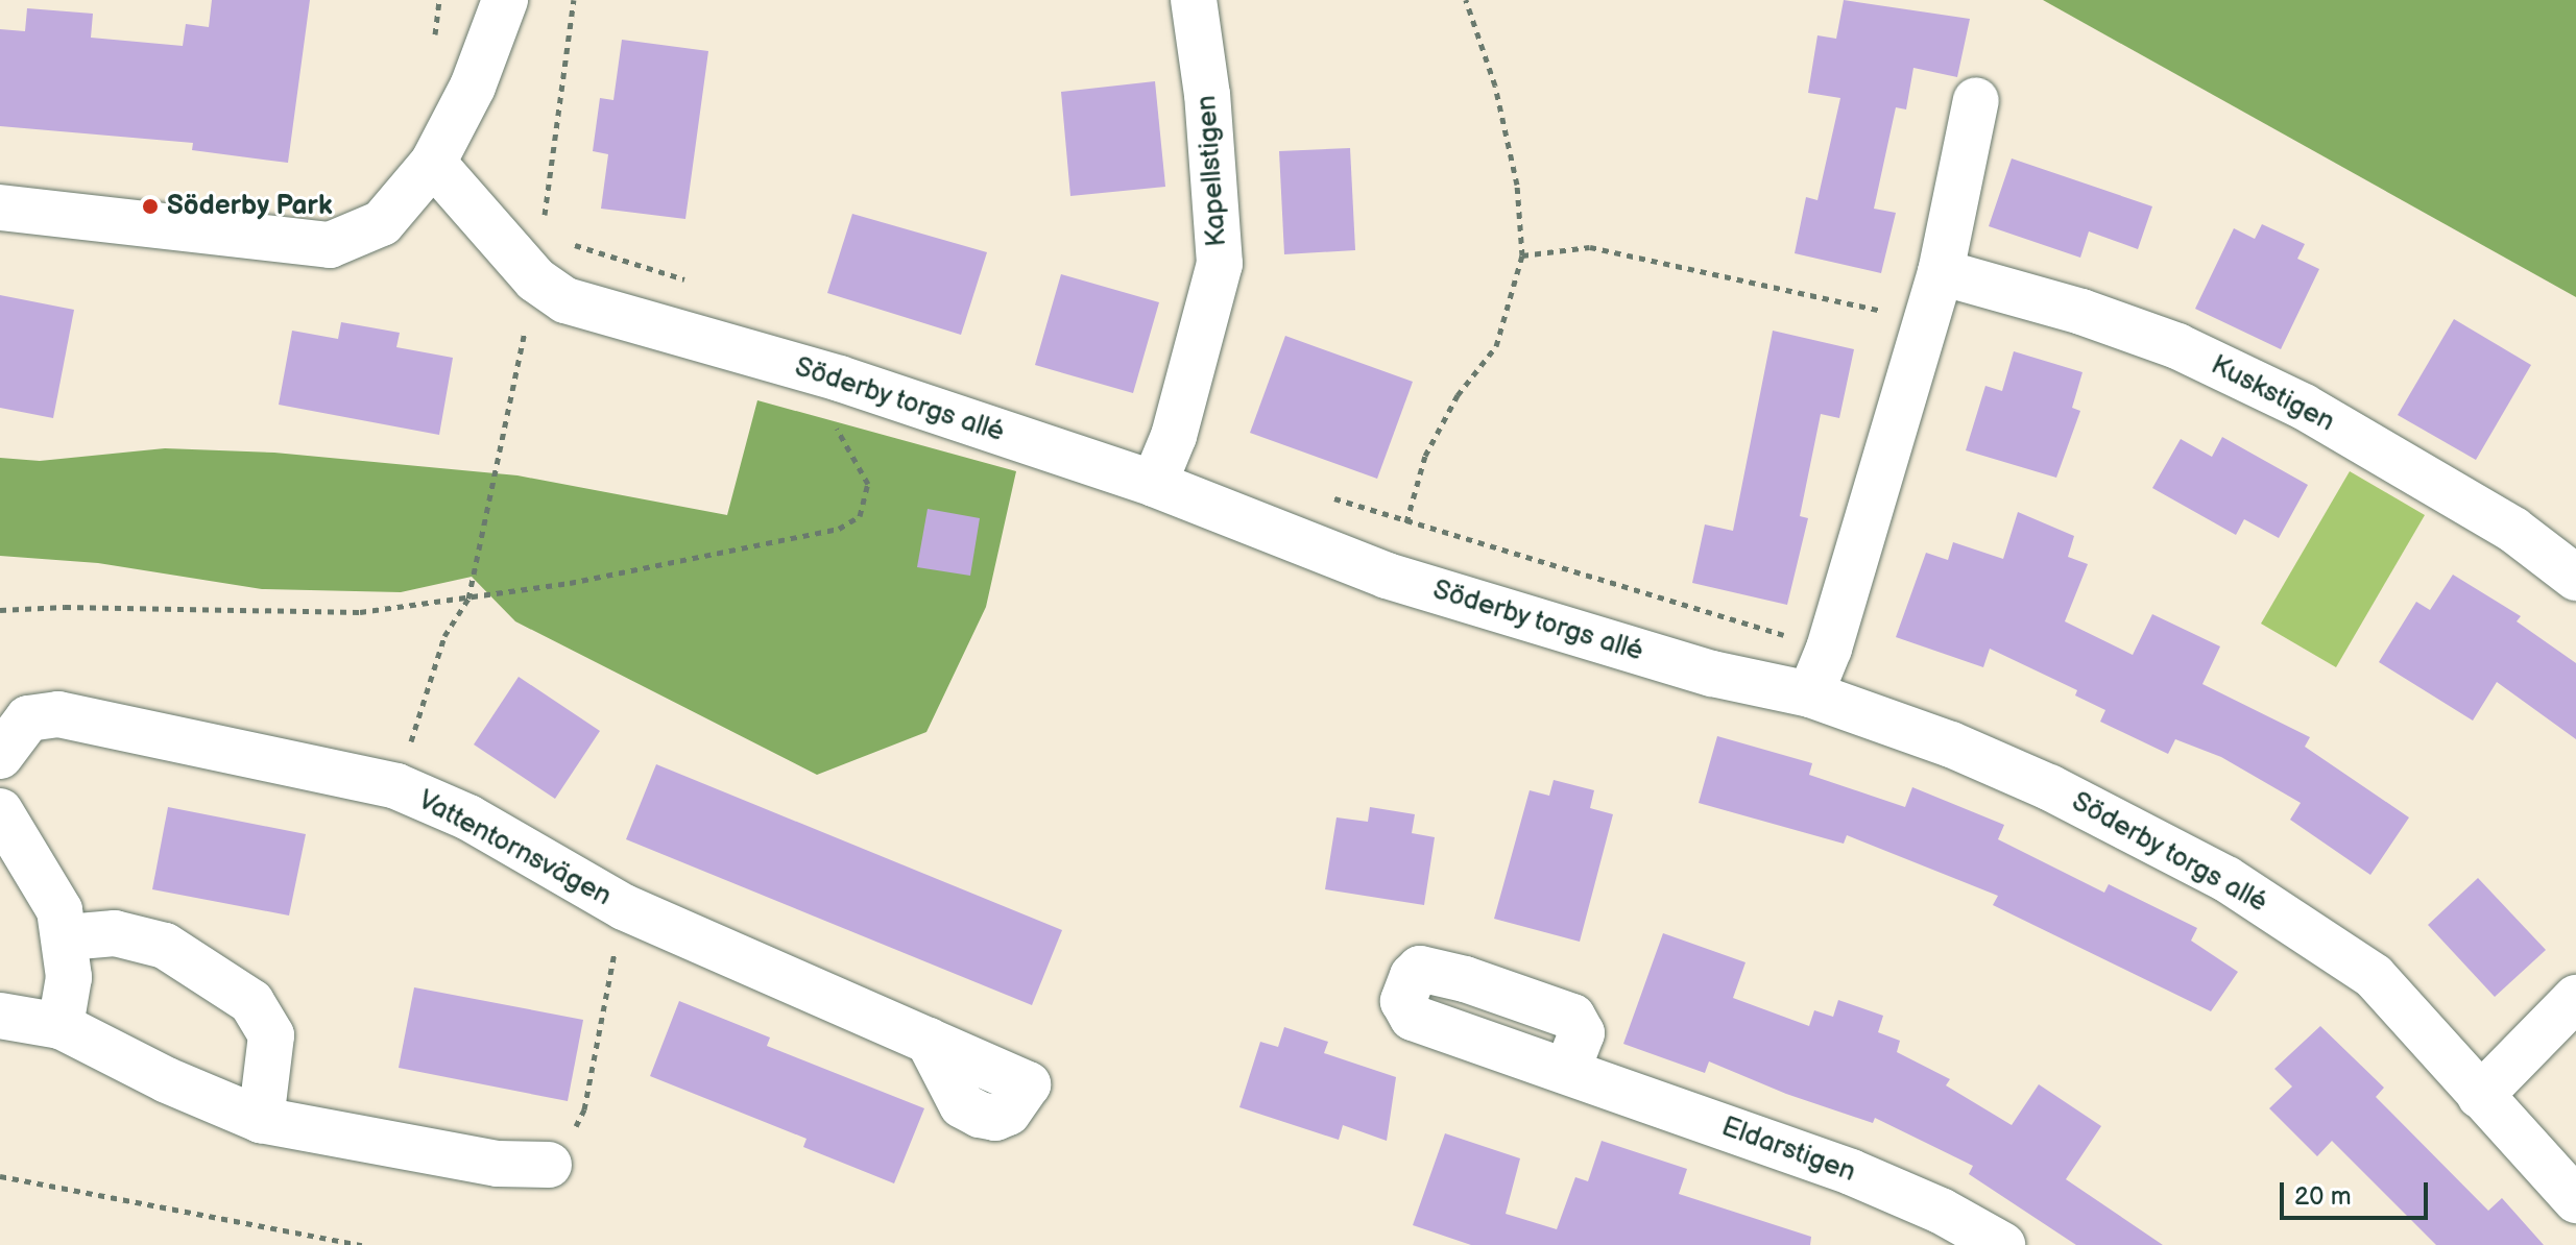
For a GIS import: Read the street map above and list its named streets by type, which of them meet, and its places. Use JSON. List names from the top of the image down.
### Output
{
  "streets": {
    "street": [
      "Kapellstigen",
      "Kuskstigen",
      "Söderby torgs allé",
      "Vattentornsvägen",
      "Eldarstigen"
    ]
  },
  "crossings": [
    ["Kapellstigen", "Söderby torgs allé"]
  ],
  "places": ["Söderby Park"],
  "scale_bar": "20 m"
}
